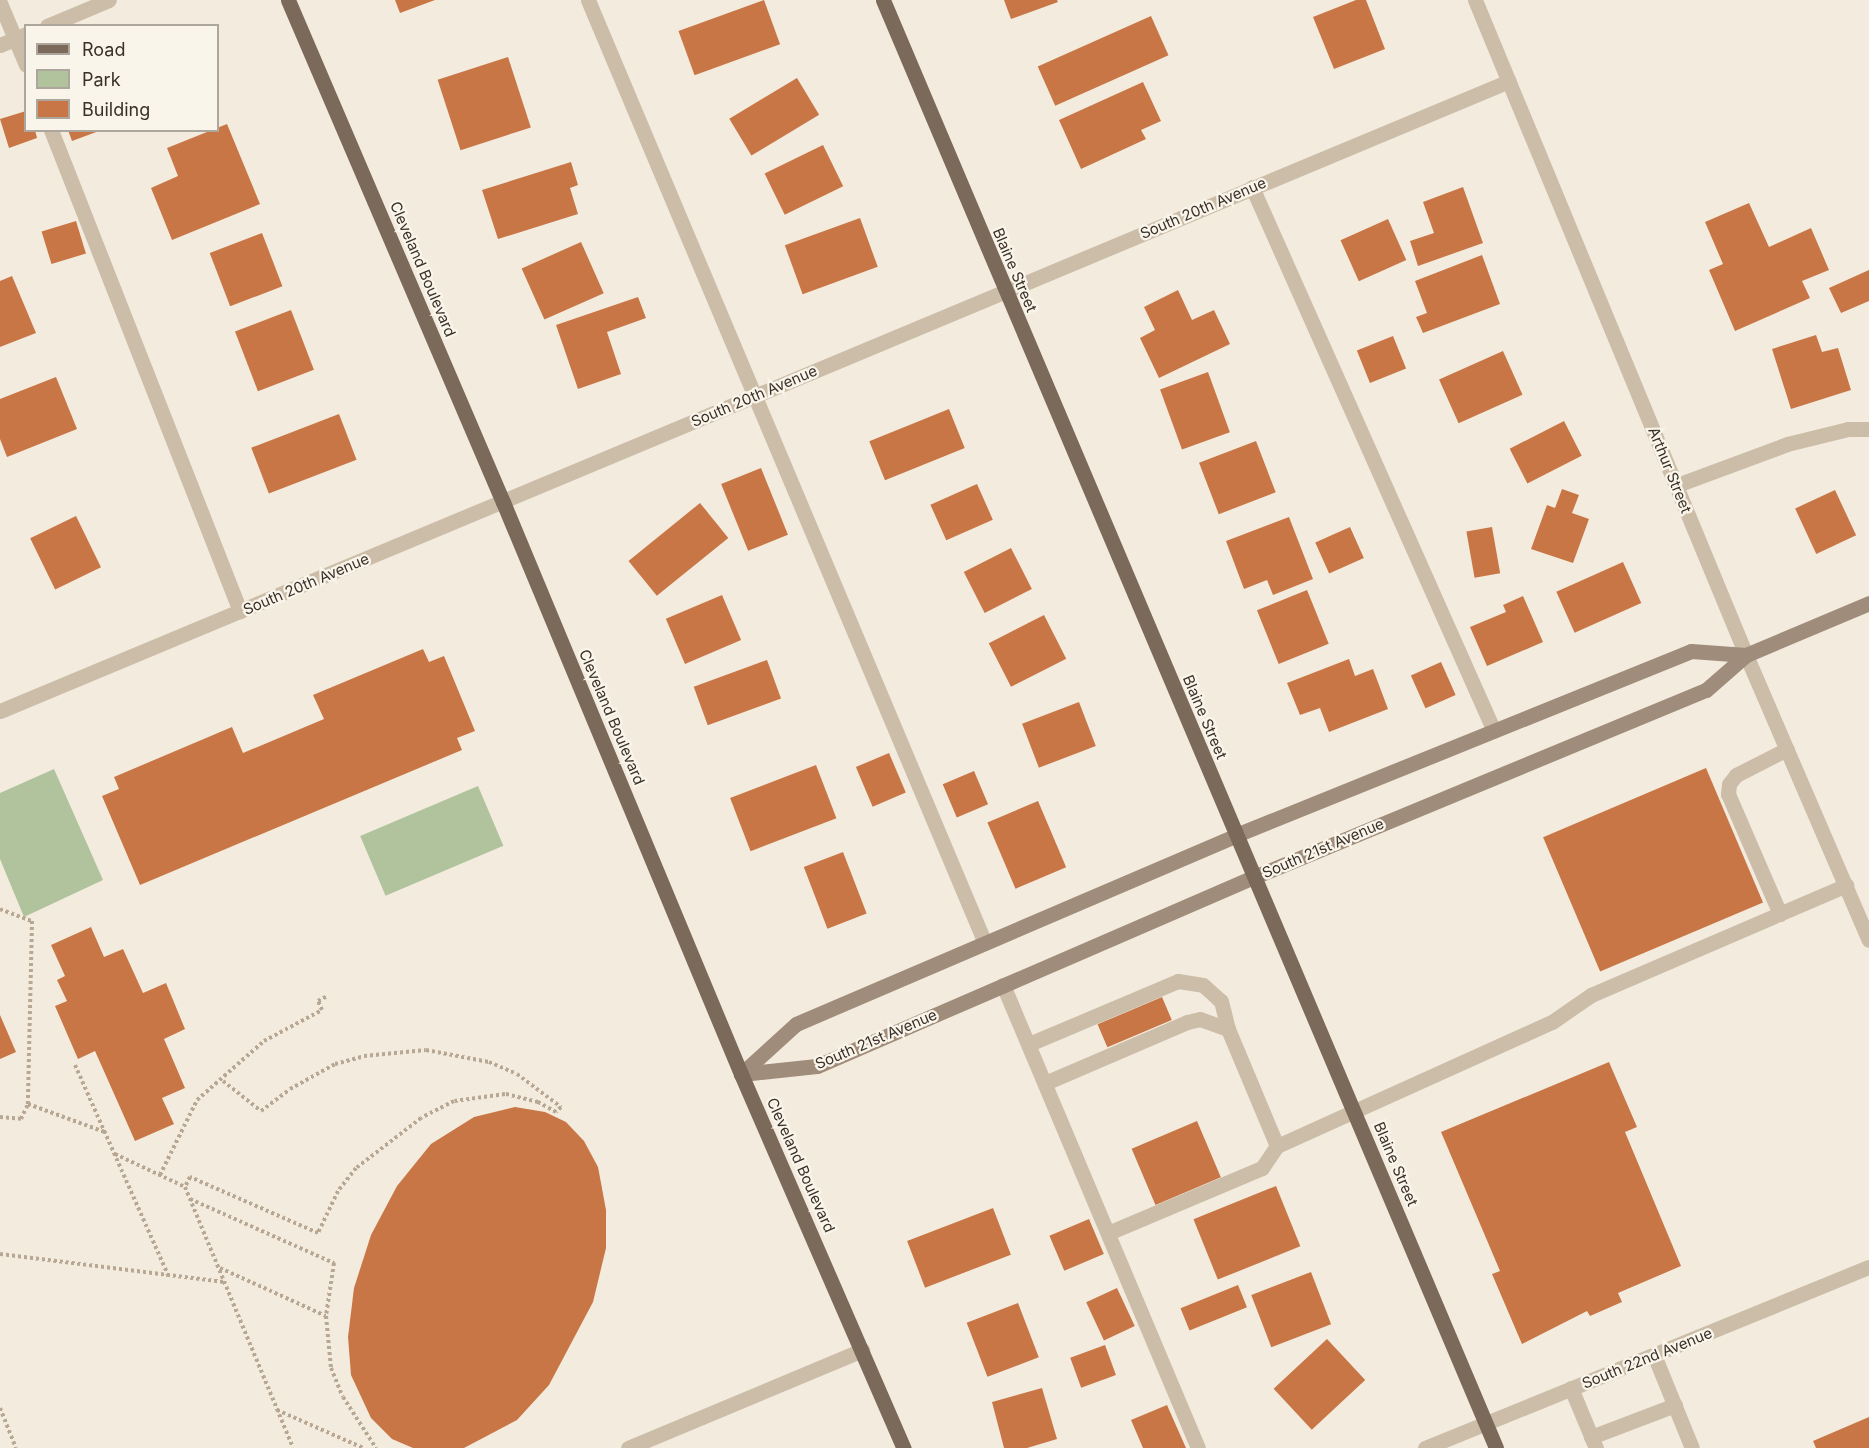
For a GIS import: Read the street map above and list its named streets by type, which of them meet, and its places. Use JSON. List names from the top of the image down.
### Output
{
  "streets": {
    "main road": ["Cleveland Boulevard", "Blaine Street", "South 21st Avenue"],
    "street": ["South 20th Avenue", "Arthur Street", "South 22nd Avenue"]
  },
  "crossings": [
    ["South 20th Avenue", "Cleveland Boulevard"],
    ["South 20th Avenue", "Blaine Street"],
    ["South 20th Avenue", "Arthur Street"],
    ["Cleveland Boulevard", "South 21st Avenue"],
    ["Blaine Street", "South 21st Avenue"],
    ["Blaine Street", "South 22nd Avenue"],
    ["Arthur Street", "South 21st Avenue"]
  ],
  "legend": ["Road", "Park", "Building"]
}
